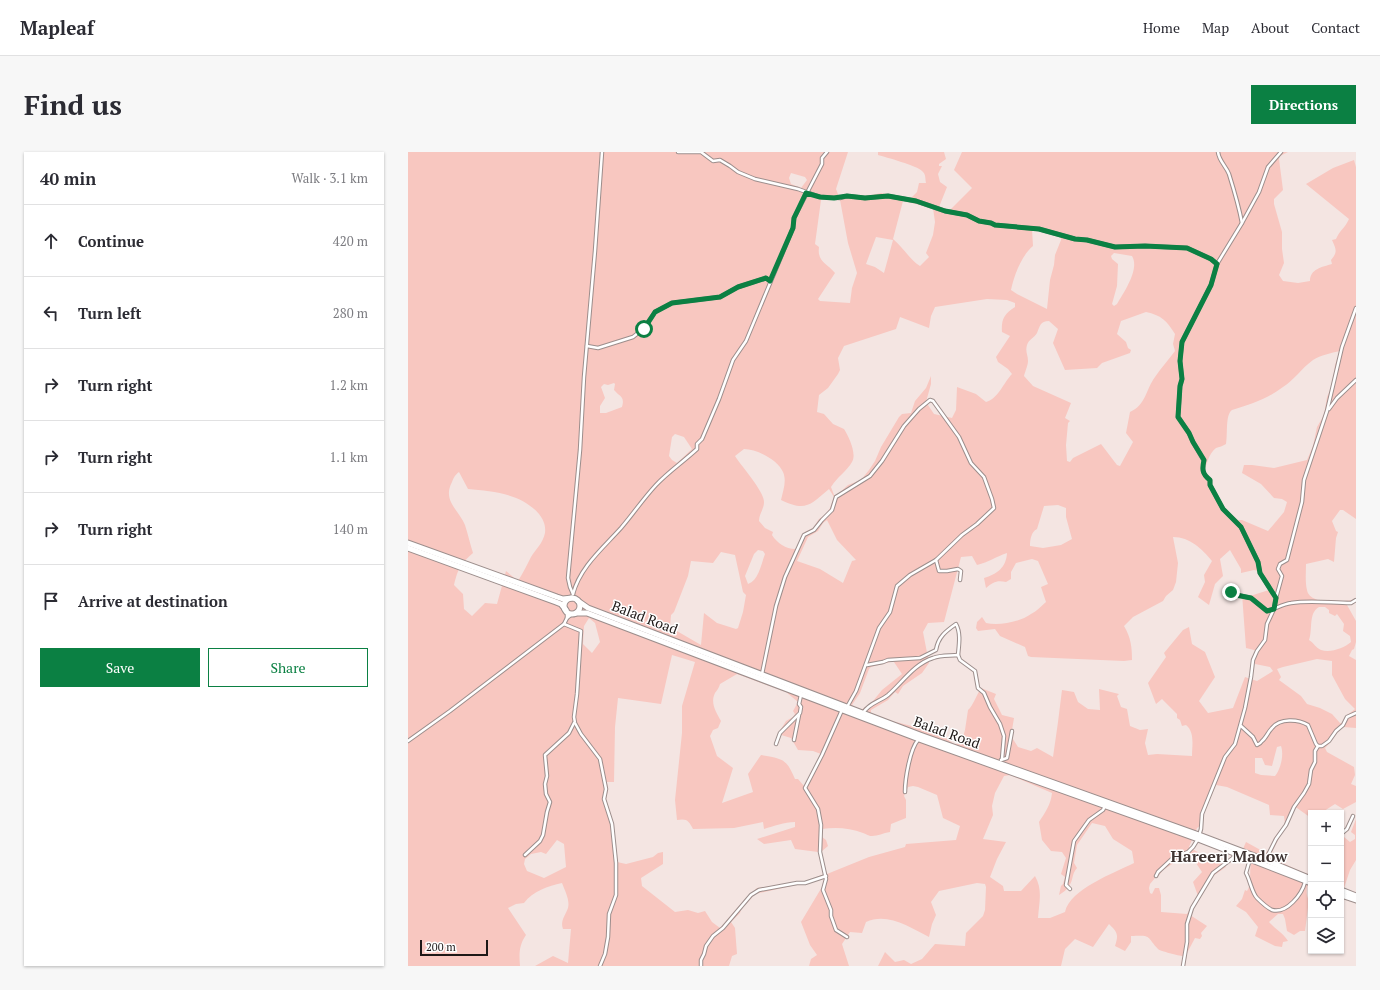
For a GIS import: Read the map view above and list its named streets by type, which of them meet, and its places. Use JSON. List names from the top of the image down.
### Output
{
  "streets": {
    "highway": ["Balad Road"]
  },
  "districts": ["Hareeri Madow"],
  "scale_bar": "200 m",
  "page": {
    "header": "Mapleaf",
    "nav": [
      "Home",
      "Map",
      "About",
      "Contact"
    ],
    "buttons": [
      "Directions",
      ["Save", "Share"]
    ],
    "title": "Find us",
    "heading": ["40 min", "Walk · 3.1 km"],
    "list": [
      ["Continue", "420 m"],
      ["Turn left", "280 m"],
      ["Turn right", "1.2 km"],
      ["Turn right", "1.1 km"],
      ["Turn right", "140 m"],
      "Arrive at destination"
    ],
    "map_buttons": ["+", "−"],
    "scale": "200 m"
  }
}
